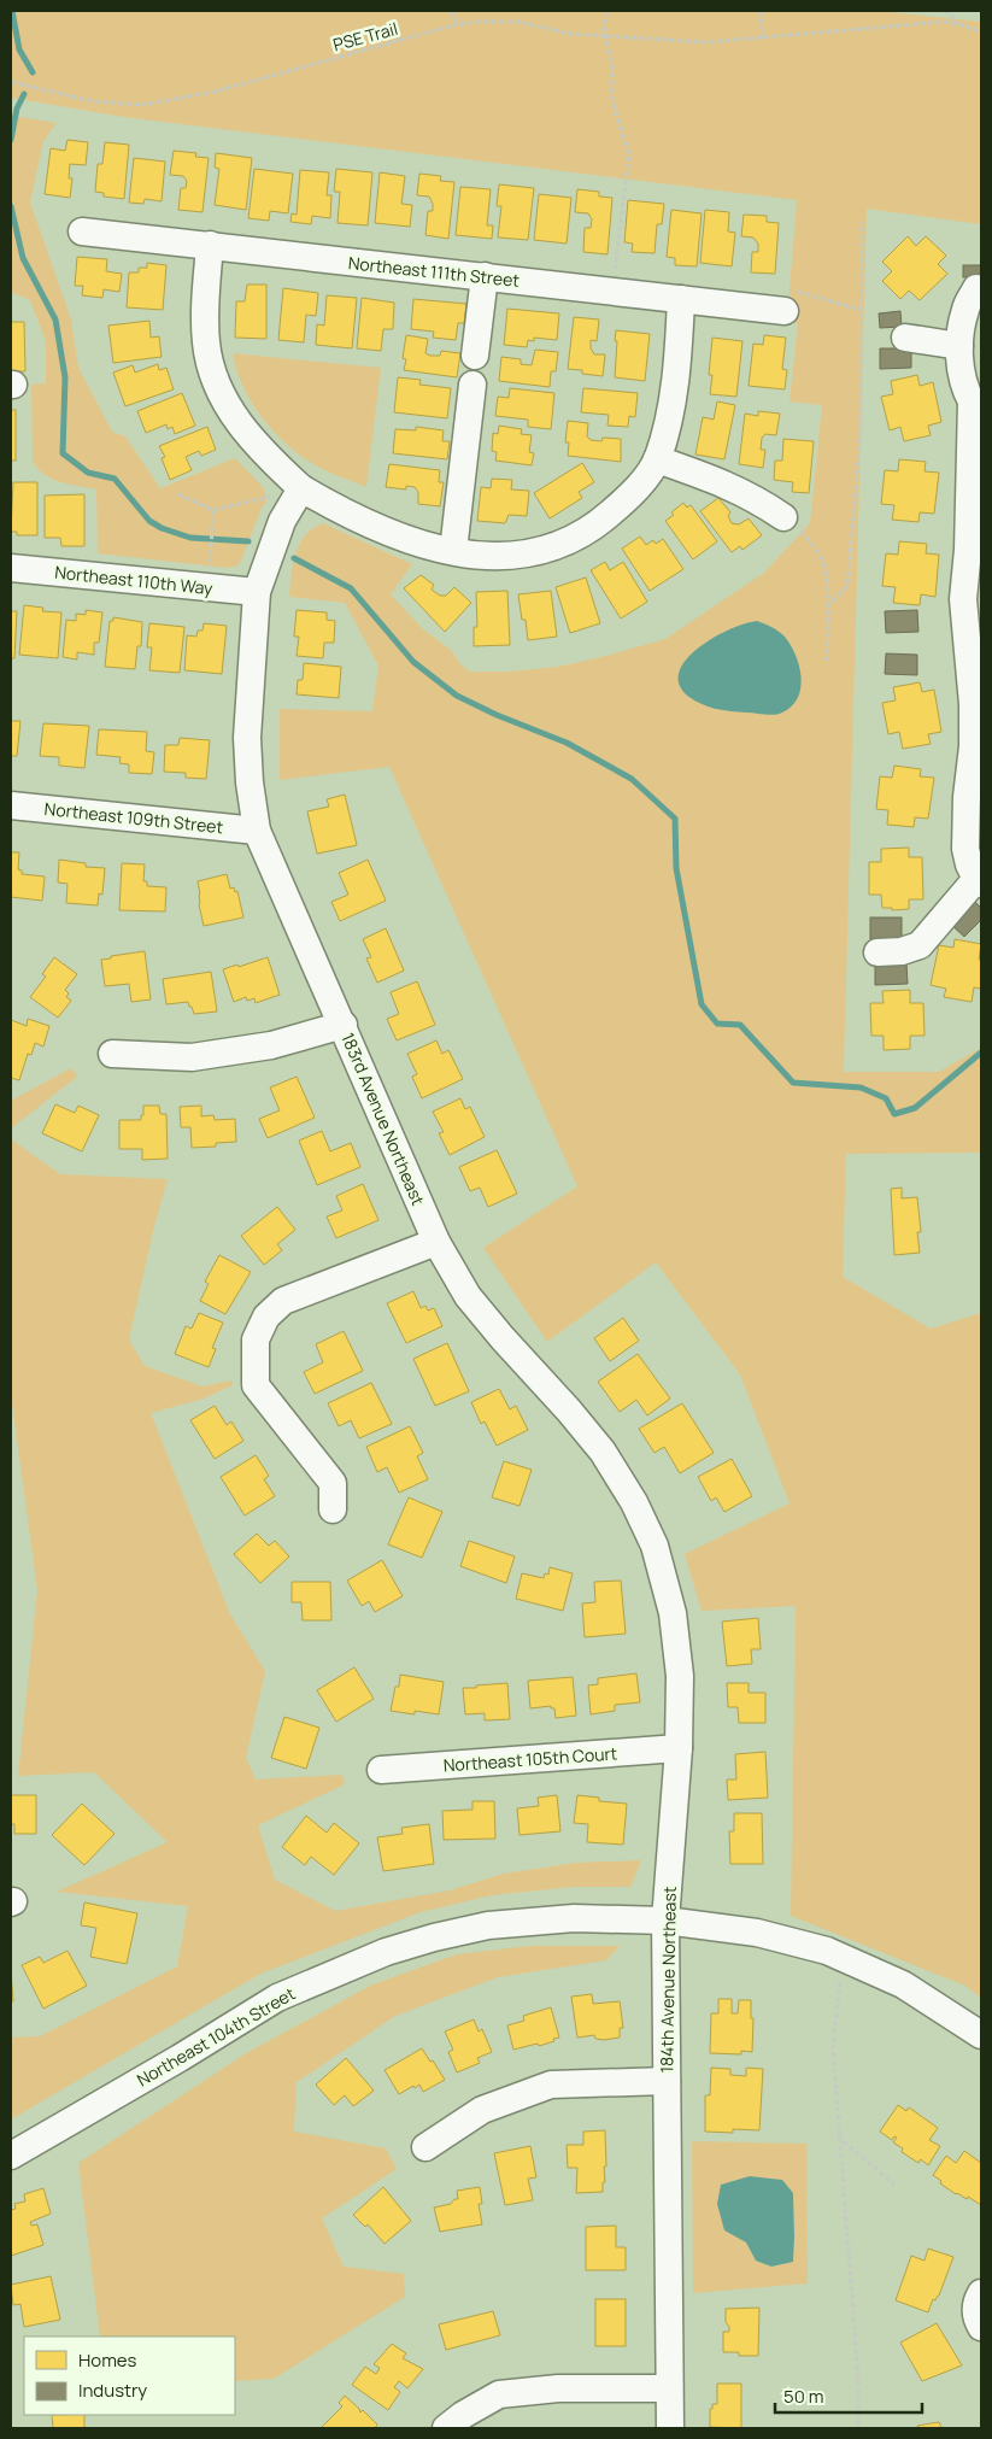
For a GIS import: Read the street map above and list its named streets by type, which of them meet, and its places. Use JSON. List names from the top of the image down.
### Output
{
  "streets": {
    "street": [
      "Northeast 111th Street",
      "Northeast 110th Way",
      "Northeast 109th Street",
      "183rd Avenue Northeast",
      "Northeast 105th Court",
      "184th Avenue Northeast",
      "Northeast 104th Street"
    ],
    "path": ["PSE Trail"]
  },
  "crossings": [
    ["Northeast 110th Way", "183rd Avenue Northeast"],
    ["Northeast 109th Street", "183rd Avenue Northeast"],
    ["183rd Avenue Northeast", "184th Avenue Northeast"],
    ["Northeast 105th Court", "184th Avenue Northeast"],
    ["184th Avenue Northeast", "Northeast 104th Street"]
  ],
  "legend": ["Homes", "Industry"],
  "scale_bar": "50 m"
}
